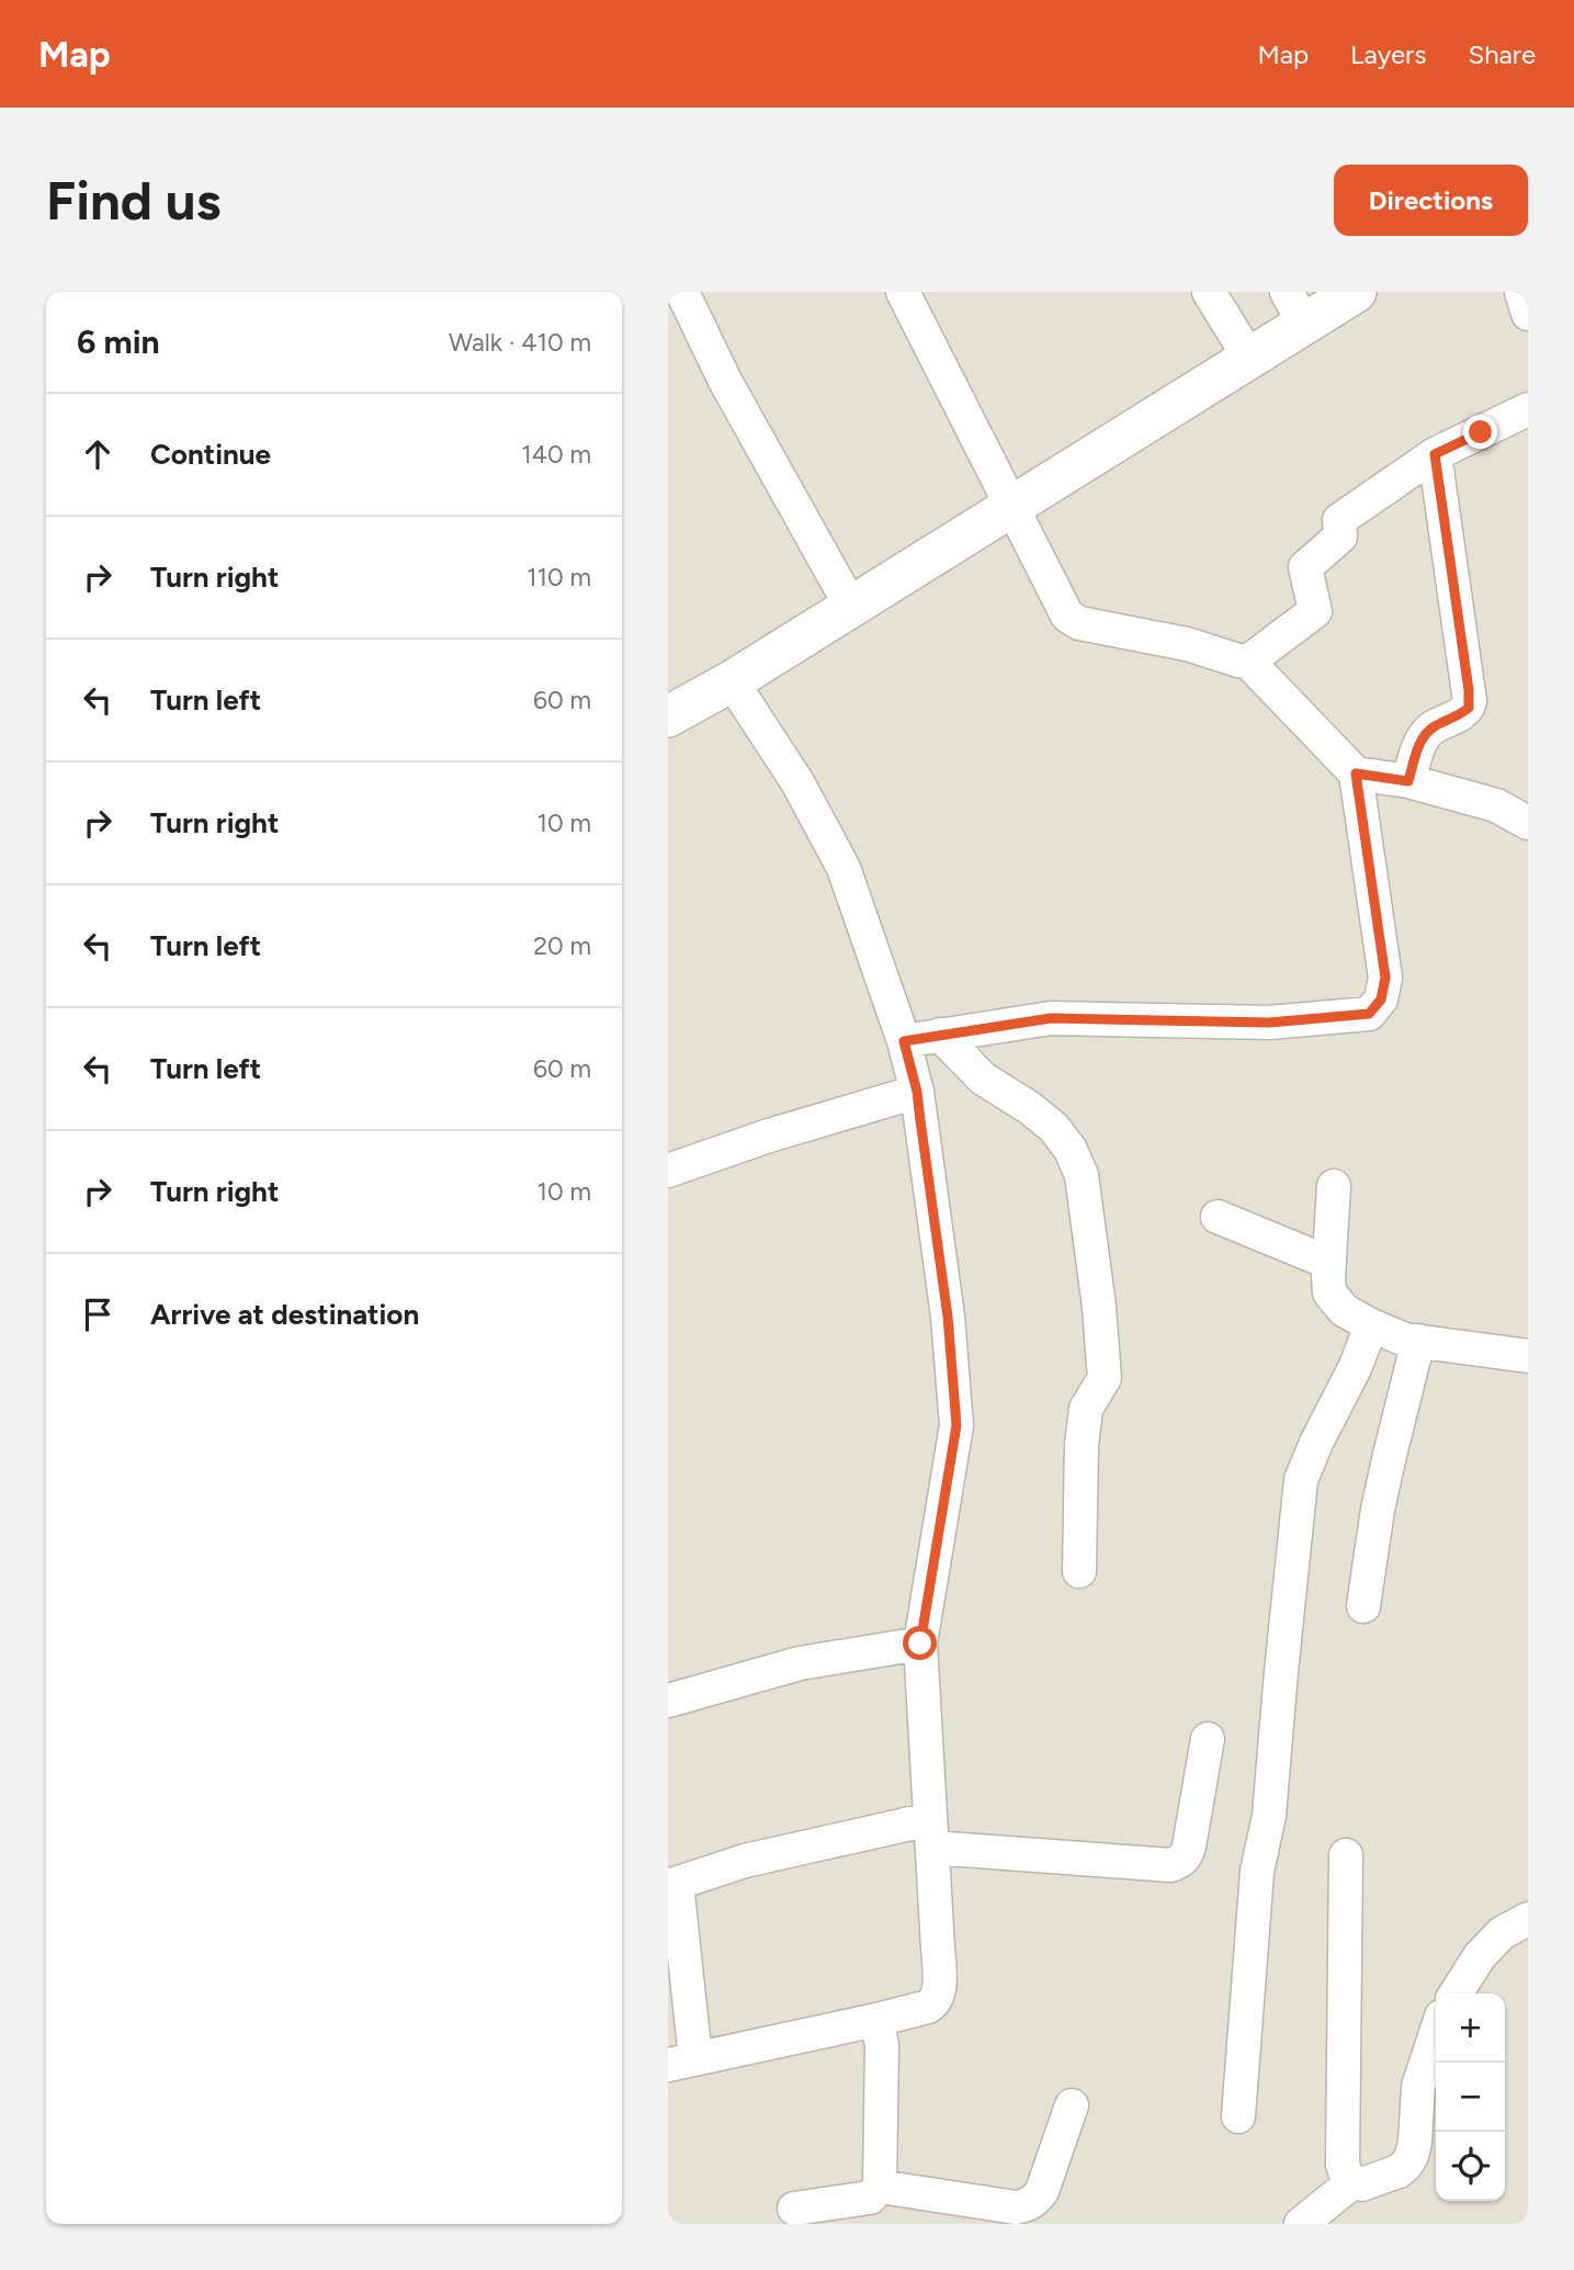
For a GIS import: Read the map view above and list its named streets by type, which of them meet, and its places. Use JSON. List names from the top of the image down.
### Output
{
  "page": {
    "header": "Map",
    "nav": ["Map", "Layers", "Share"],
    "buttons": "Directions",
    "title": "Find us",
    "heading": ["6 min", "Walk · 410 m"],
    "list": [
      ["Continue", "140 m"],
      ["Turn right", "110 m"],
      ["Turn left", "60 m"],
      ["Turn right", "10 m"],
      ["Turn left", "20 m"],
      ["Turn left", "60 m"],
      ["Turn right", "10 m"],
      "Arrive at destination"
    ],
    "map_buttons": ["+", "−"]
  }
}
